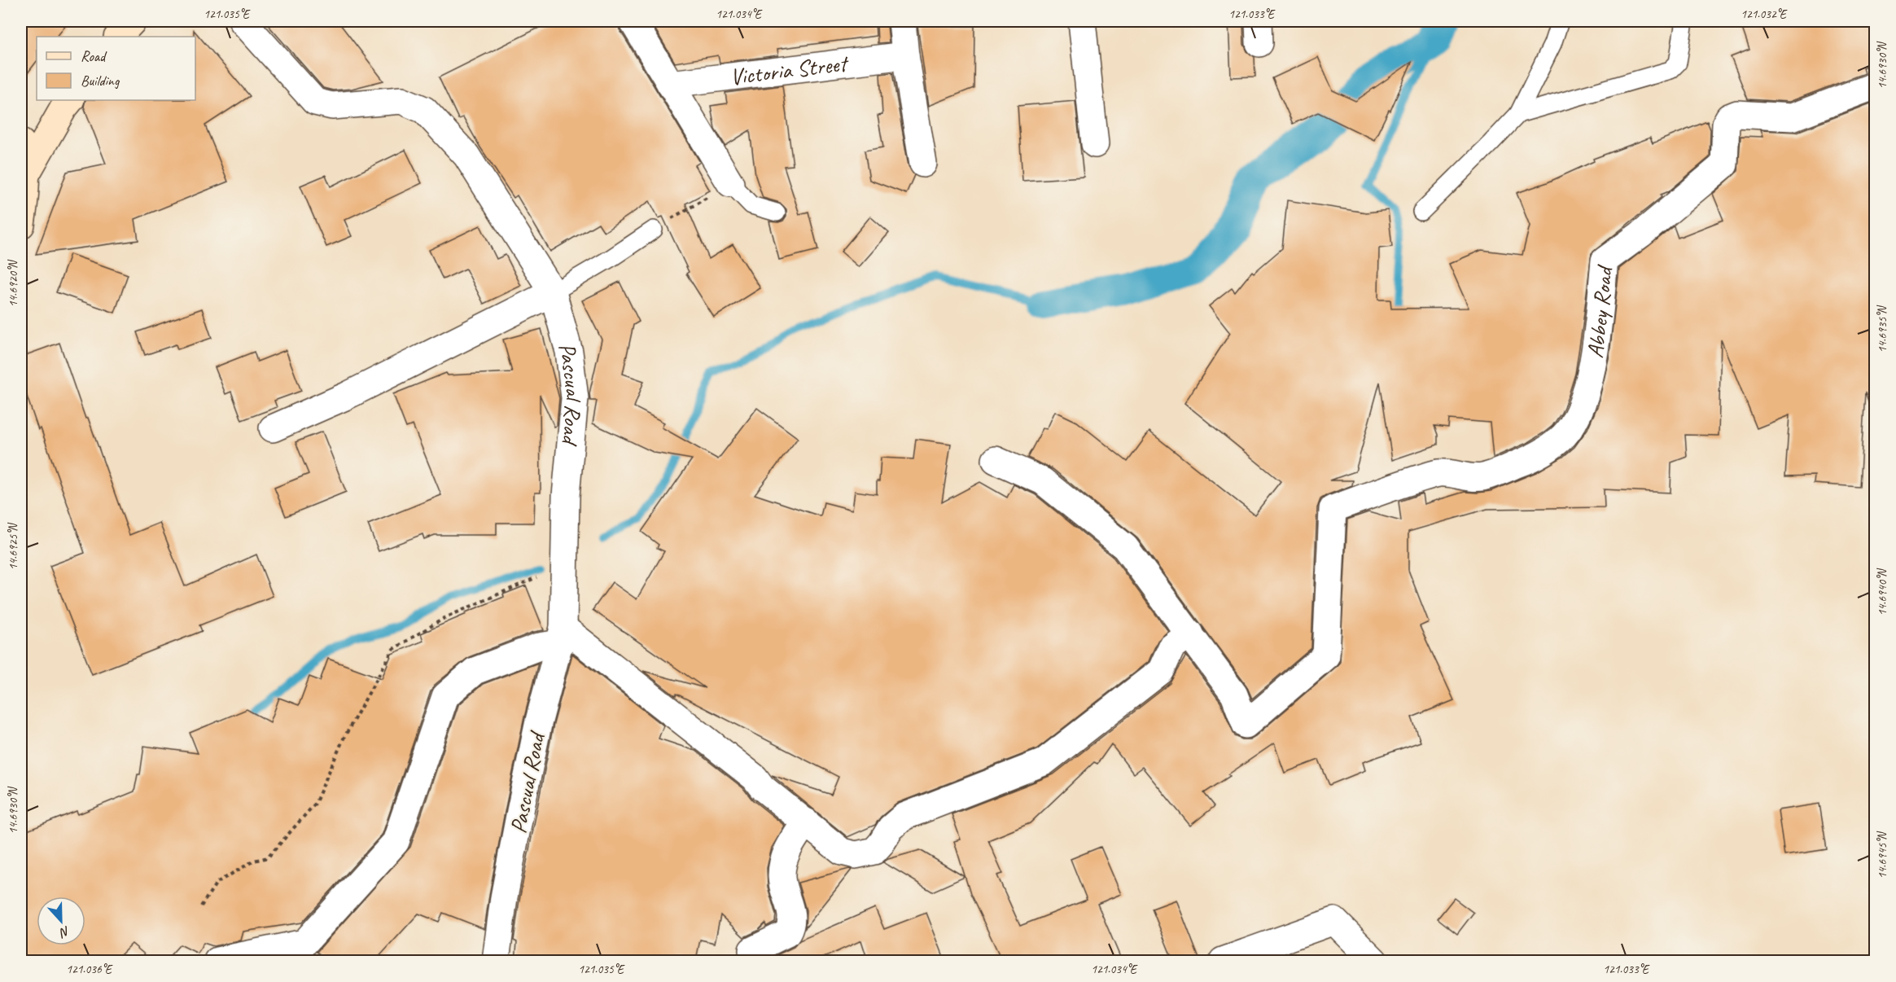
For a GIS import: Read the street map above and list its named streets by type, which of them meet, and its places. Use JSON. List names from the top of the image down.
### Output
{
  "streets": {
    "street": ["Victoria Street", "Abbey Road", "Pascual Road"]
  },
  "legend": ["Road", "Building"],
  "north": "bottom",
  "coordinates": [
    "121.035°E",
    "121.034°E",
    "121.033°E",
    "121.032°E",
    "14.6930°N",
    "14.6920°N",
    "14.6935°N",
    "14.6925°N",
    "14.6940°N",
    "14.6945°N",
    "121.036°E"
  ]
}
